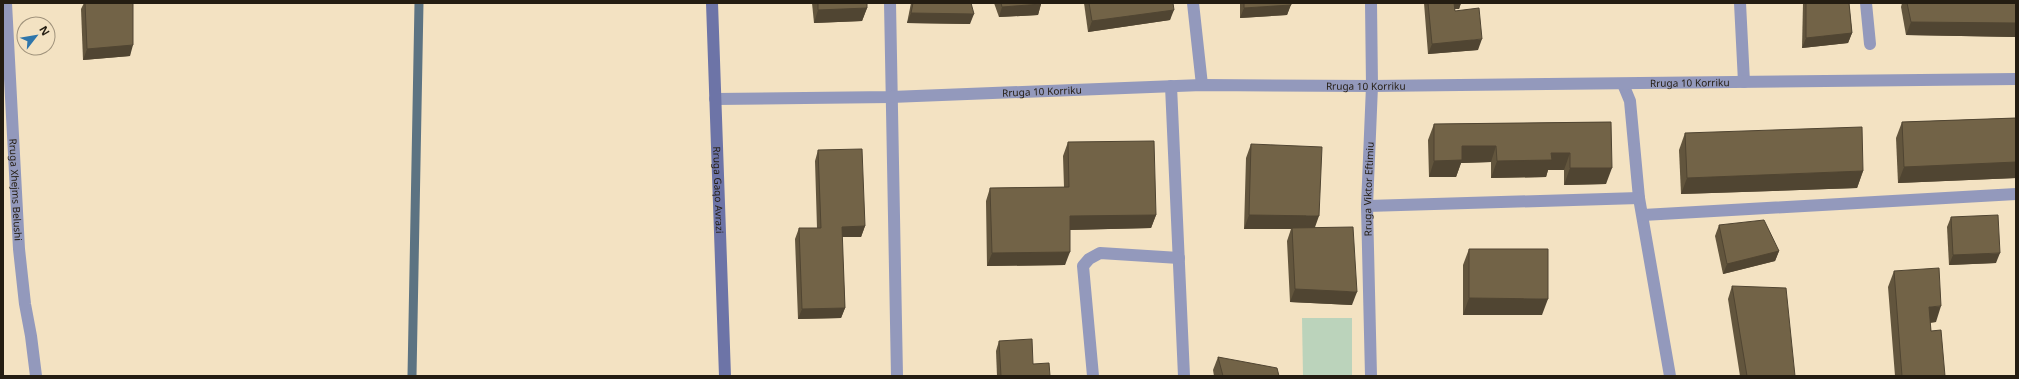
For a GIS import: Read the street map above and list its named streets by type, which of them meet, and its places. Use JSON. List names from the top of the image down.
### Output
{
  "streets": {
    "main road": ["Rruga Gaqo Avrazi"],
    "street": ["Rruga 10 Korriku", "Rruga Viktor Eftimiu", "Rruga Xhejms Belushi"]
  },
  "crossings": [
    ["Rruga 10 Korriku", "Rruga Viktor Eftimiu"],
    ["Rruga 10 Korriku", "Rruga Gaqo Avrazi"]
  ],
  "north": "top right"
}
